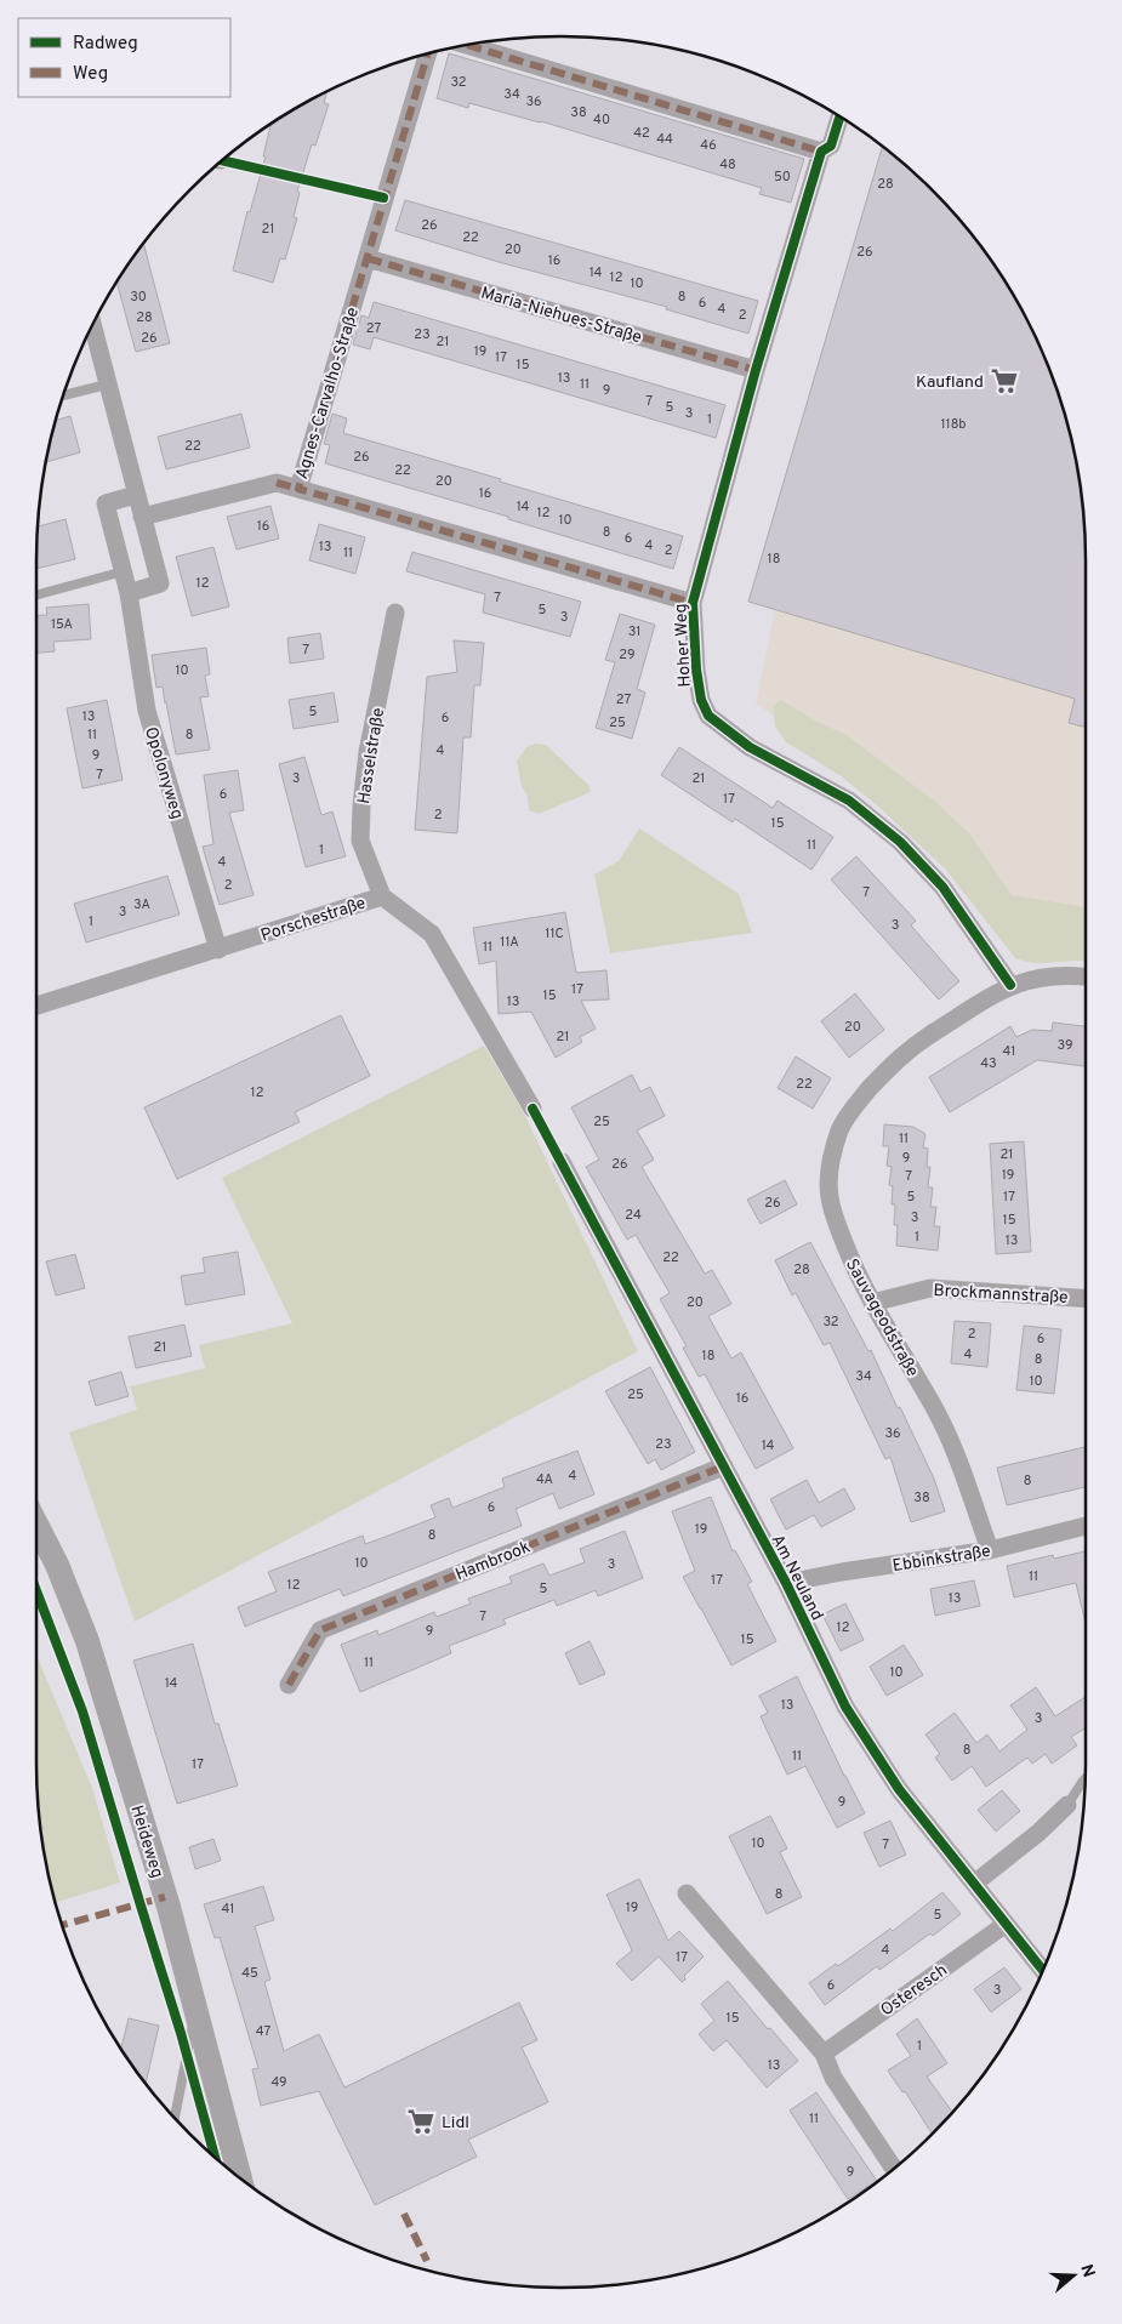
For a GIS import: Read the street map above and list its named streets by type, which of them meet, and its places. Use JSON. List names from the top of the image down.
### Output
{
  "streets": {
    "street": [
      "Maria-Niehues-Straße",
      "Agnes-Carvalho-Straße",
      "Hoher Weg",
      "Hasselstraße",
      "Opolonyweg",
      "Porschestraße",
      "Brockmannstraße",
      "Sauvageodstraße",
      "Ebbinkstraße",
      "Hambrook",
      "Am Neuland",
      "Heideweg",
      "Osteresch"
    ]
  },
  "crossings": [
    ["Maria-Niehues-Straße", "Agnes-Carvalho-Straße"],
    ["Maria-Niehues-Straße", "Hoher Weg"],
    ["Agnes-Carvalho-Straße", "Hoher Weg"],
    ["Hoher Weg", "Sauvageodstraße"],
    ["Hasselstraße", "Porschestraße"],
    ["Opolonyweg", "Porschestraße"],
    ["Brockmannstraße", "Sauvageodstraße"],
    ["Sauvageodstraße", "Ebbinkstraße"],
    ["Ebbinkstraße", "Am Neuland"],
    ["Hambrook", "Am Neuland"],
    ["Am Neuland", "Osteresch"]
  ],
  "places": {
    "supermarket": ["Kaufland", "Lidl"]
  },
  "house_numbers": [
    "32",
    "34",
    "36",
    "38",
    "40",
    "42",
    "44",
    "46",
    "48",
    "50",
    "28",
    "26",
    "21",
    "22",
    "20",
    "26",
    "16",
    "14",
    "12",
    "10",
    "30",
    "8",
    "6",
    "4",
    "2",
    "28",
    "27",
    "23",
    "26",
    "21",
    "19",
    "17",
    "15",
    "13",
    "11",
    "9",
    "7",
    "5",
    "3",
    "1",
    "118b",
    "22",
    "26",
    "22",
    "20",
    "16",
    "14",
    "12",
    "10",
    "16",
    "8",
    "6",
    "4",
    "13",
    "2",
    "11",
    "18",
    "12",
    "7",
    "5",
    "3",
    "15A",
    "31",
    "7",
    "29",
    "10",
    "27",
    "5",
    "13",
    "6",
    "25",
    "11",
    "8",
    "4",
    "9",
    "7",
    "3",
    "21",
    "6",
    "17",
    "2",
    "15",
    "11",
    "1",
    "4",
    "2",
    "7",
    "3A",
    "3",
    "1",
    "3",
    "11C",
    "11A",
    "11",
    "17",
    "15",
    "13",
    "20",
    "21",
    "39",
    "41",
    "43",
    "22",
    "12",
    "25",
    "11",
    "21",
    "9",
    "26",
    "19",
    "7",
    "5",
    "17",
    "26",
    "24",
    "3",
    "15",
    "1",
    "13",
    "22",
    "28",
    "20",
    "32",
    "2",
    "6",
    "21",
    "4",
    "18",
    "8",
    "34",
    "10",
    "25",
    "16",
    "36",
    "23",
    "14",
    "4",
    "4A",
    "8",
    "38",
    "6",
    "19",
    "8",
    "10",
    "3",
    "11",
    "17",
    "12",
    "5",
    "13",
    "7",
    "12",
    "9",
    "15",
    "11",
    "10",
    "14",
    "13",
    "3",
    "8",
    "11",
    "17",
    "9",
    "10",
    "7",
    "8",
    "19",
    "41",
    "5",
    "4",
    "17",
    "45",
    "6",
    "3",
    "15",
    "47",
    "1",
    "13",
    "49",
    "11",
    "9"
  ],
  "legend": ["Radweg", "Weg"],
  "north": "right"
}
